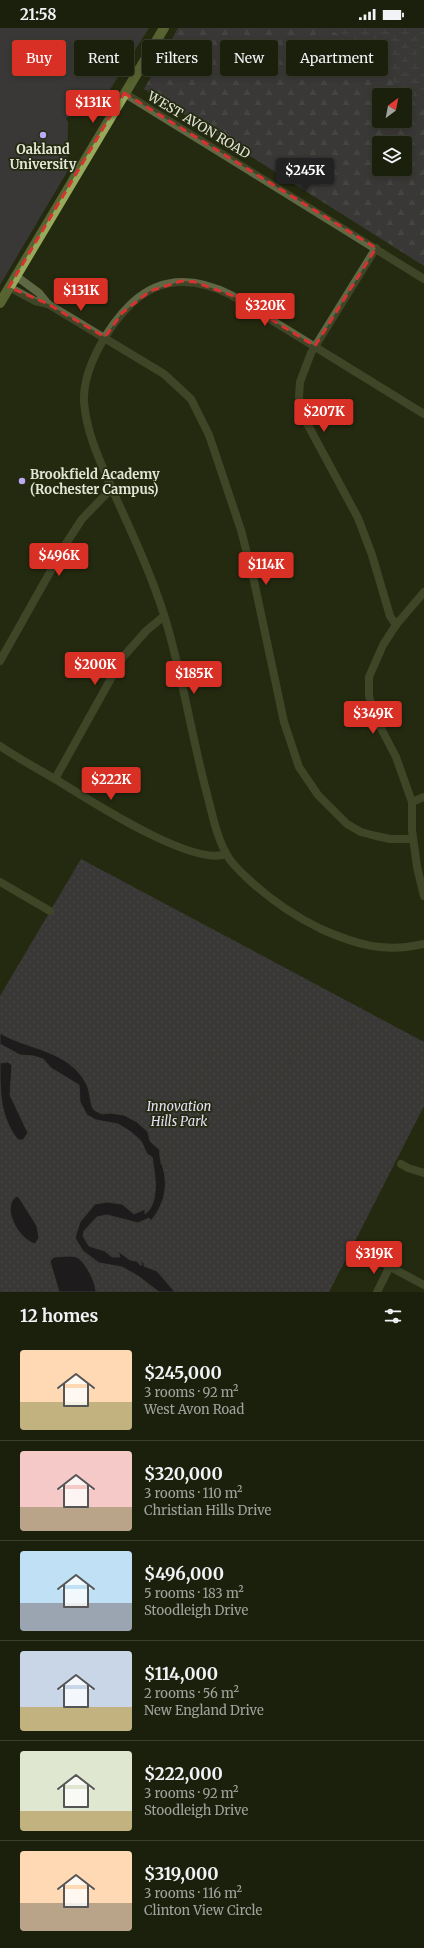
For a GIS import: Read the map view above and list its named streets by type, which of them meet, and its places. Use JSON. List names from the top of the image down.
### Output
{
  "streets": {
    "street": ["WEST AVON ROAD"]
  },
  "parks": ["Innovation Hills Park"],
  "places": ["Oakland University", "Brookfield Academy (Rochester Campus)"],
  "north": "top right",
  "page": {
    "status": "21:58",
    "chip": [
      "Buy",
      "Rent",
      "Filters",
      "New",
      "Apartment"
    ],
    "price": [
      "$131K",
      "$245K",
      "$131K",
      "$320K",
      "$207K",
      "$496K",
      "$114K",
      "$200K",
      "$185K",
      "$349K",
      "$222K",
      "$319K"
    ],
    "heading": "12 homes",
    "list": [
      {
        "name": "$245,000",
        "note": "3 rooms · 92 m² · West Avon Road"
      },
      {
        "name": "$320,000",
        "note": "3 rooms · 110 m² · Christian Hills Drive"
      },
      {
        "name": "$496,000",
        "note": "5 rooms · 183 m² · Stoodleigh Drive"
      },
      {
        "name": "$114,000",
        "note": "2 rooms · 56 m² · New England Drive"
      },
      {
        "name": "$222,000",
        "note": "3 rooms · 92 m² · Stoodleigh Drive"
      },
      {
        "name": "$319,000",
        "note": "3 rooms · 116 m² · Clinton View Circle"
      }
    ]
  }
}
